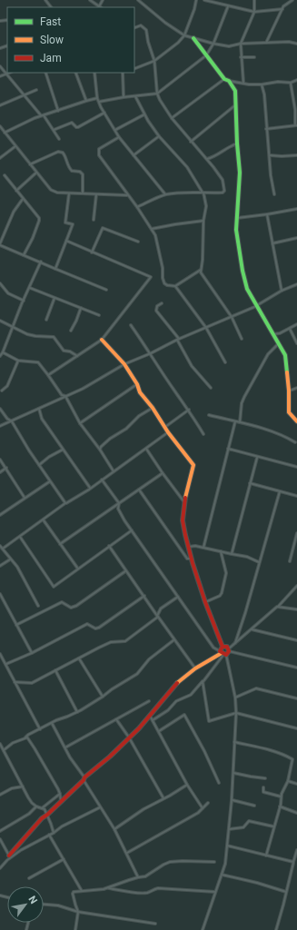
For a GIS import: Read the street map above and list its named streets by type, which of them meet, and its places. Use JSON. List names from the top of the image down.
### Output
{
  "legend": ["Fast", "Slow", "Jam"],
  "north": "top right"
}
